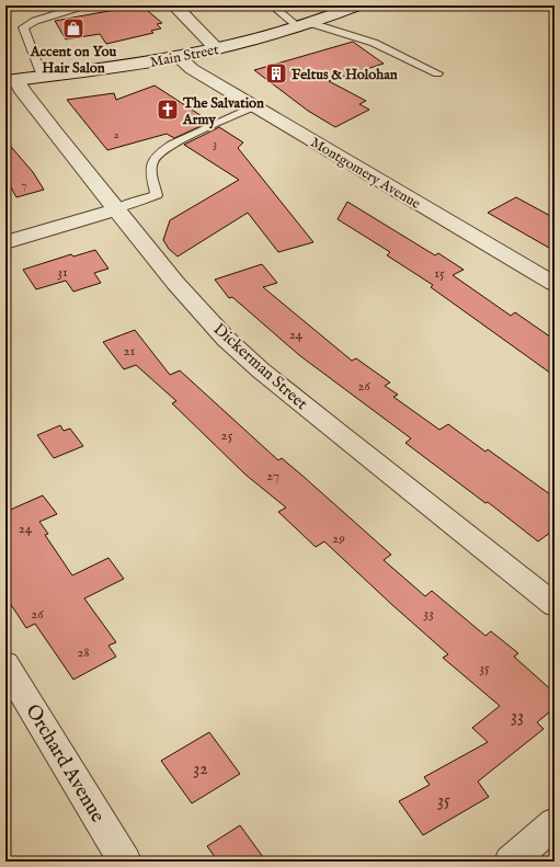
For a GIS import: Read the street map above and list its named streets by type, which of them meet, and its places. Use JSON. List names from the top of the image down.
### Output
{
  "streets": {
    "street": [
      "Main Street",
      "Montgomery Avenue",
      "Dickerman Street",
      "Orchard Avenue"
    ]
  },
  "crossings": [
    ["Main Street", "Montgomery Avenue"],
    ["Main Street", "Dickerman Street"]
  ],
  "places": {
    "shop": ["Accent on You Hair Salon"],
    "building": ["Feltus & Holohan"],
    "church": ["The Salvation Army"]
  },
  "house_numbers": [
    "2",
    "3",
    "7",
    "31",
    "15",
    "24",
    "21",
    "26",
    "25",
    "27",
    "24",
    "29",
    "33",
    "26",
    "28",
    "35",
    "33",
    "32",
    "35"
  ]
}
